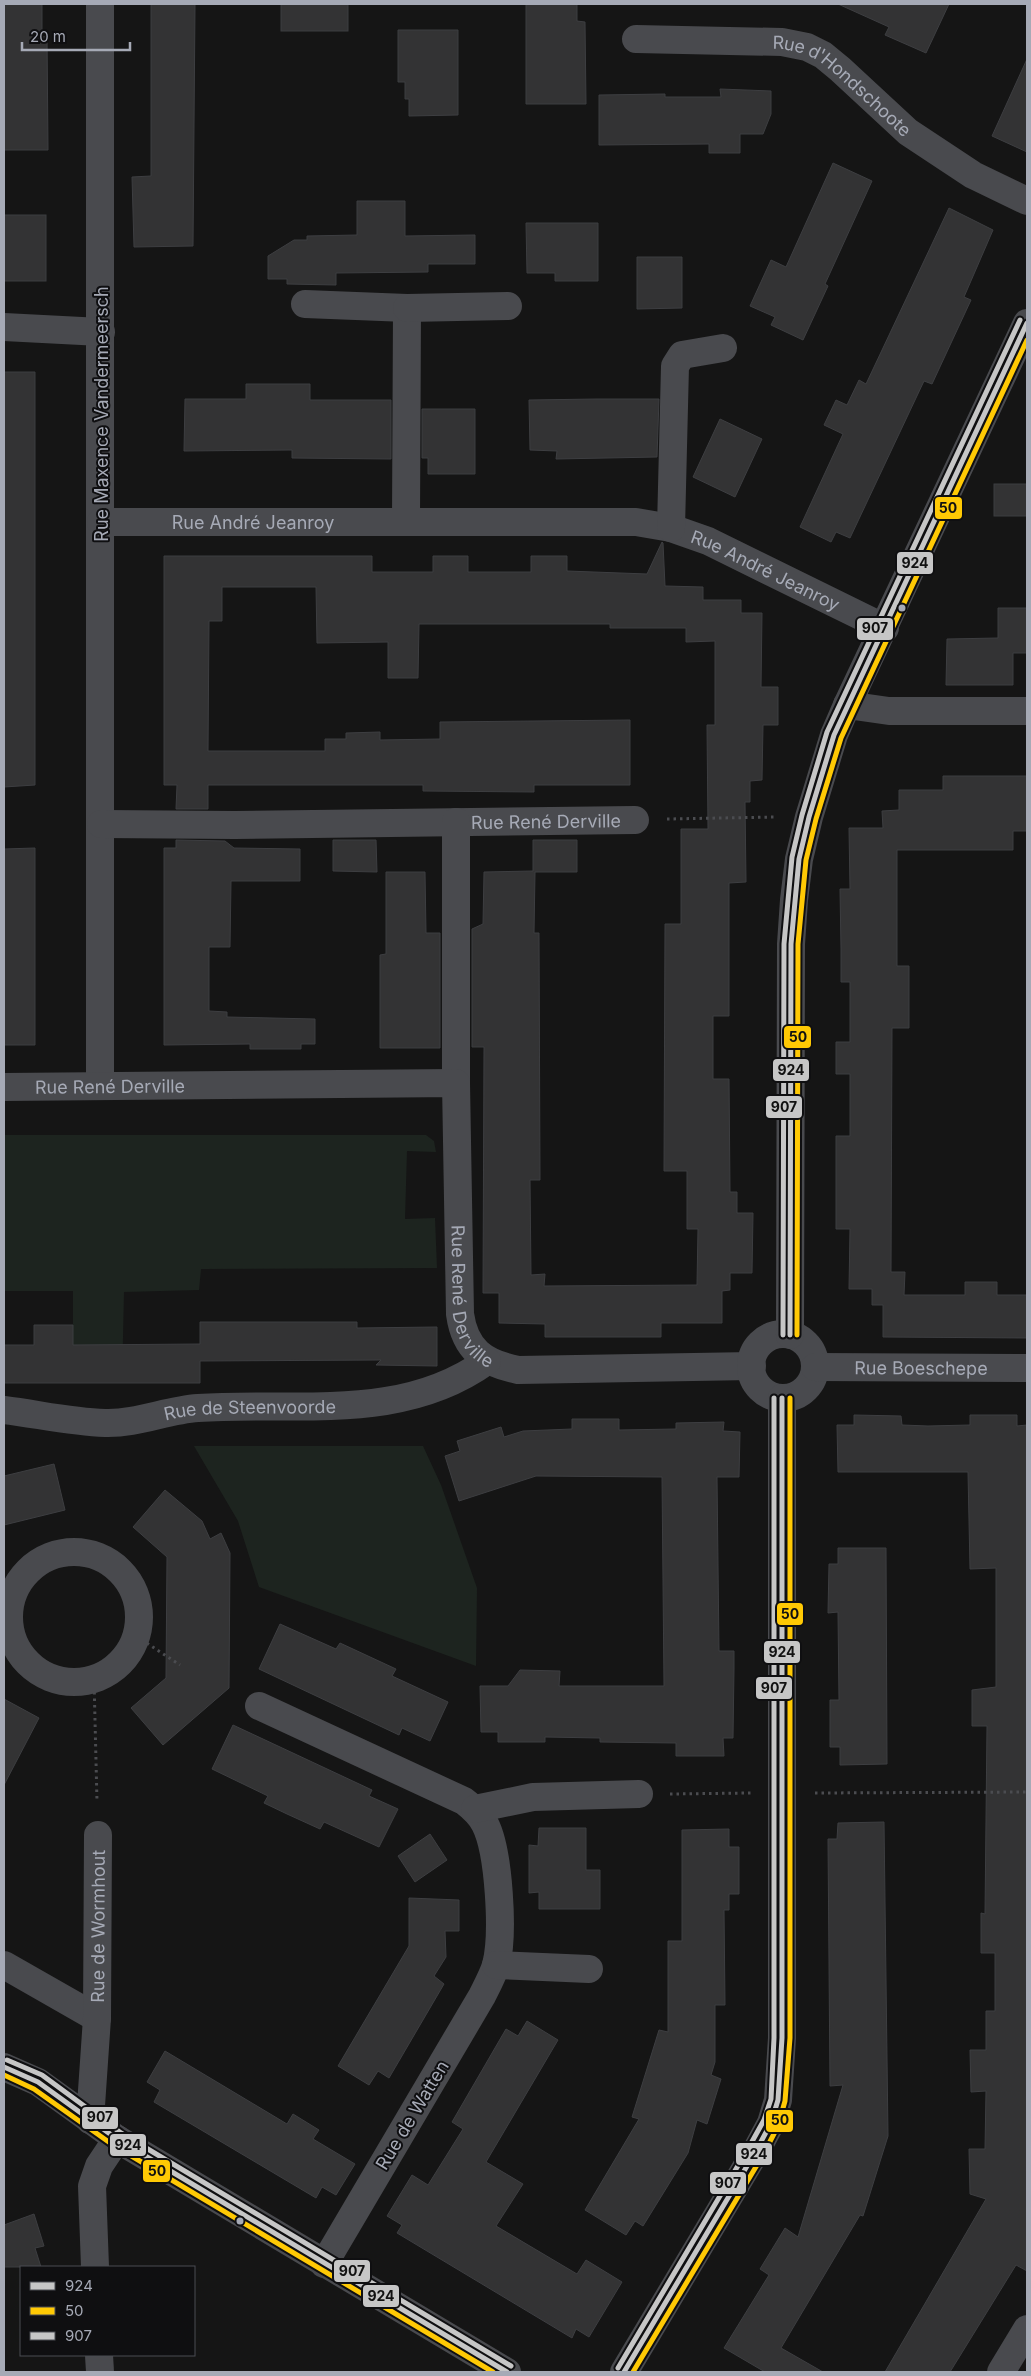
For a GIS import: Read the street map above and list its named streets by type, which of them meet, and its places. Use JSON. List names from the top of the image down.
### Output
{
  "streets": {
    "street": [
      "Rue d'Hondschoote",
      "Rue Maxence Vandermeersch",
      "Rue André Jeanroy",
      "Rue René Derville",
      "Rue Boeschepe",
      "Rue de Steenvoorde",
      "Rue de Wormhout",
      "Rue de Watten"
    ]
  },
  "crossings": [
    ["Rue Maxence Vandermeersch", "Rue André Jeanroy"],
    ["Rue Maxence Vandermeersch", "Rue René Derville"],
    ["Rue René Derville", "Rue Boeschepe"],
    ["Rue René Derville", "Rue de Steenvoorde"]
  ],
  "lines": ["transit line 907", "transit line 924", "transit line 50"],
  "legend": ["924", "50", "907"],
  "scale_bar": "20 m"
}
